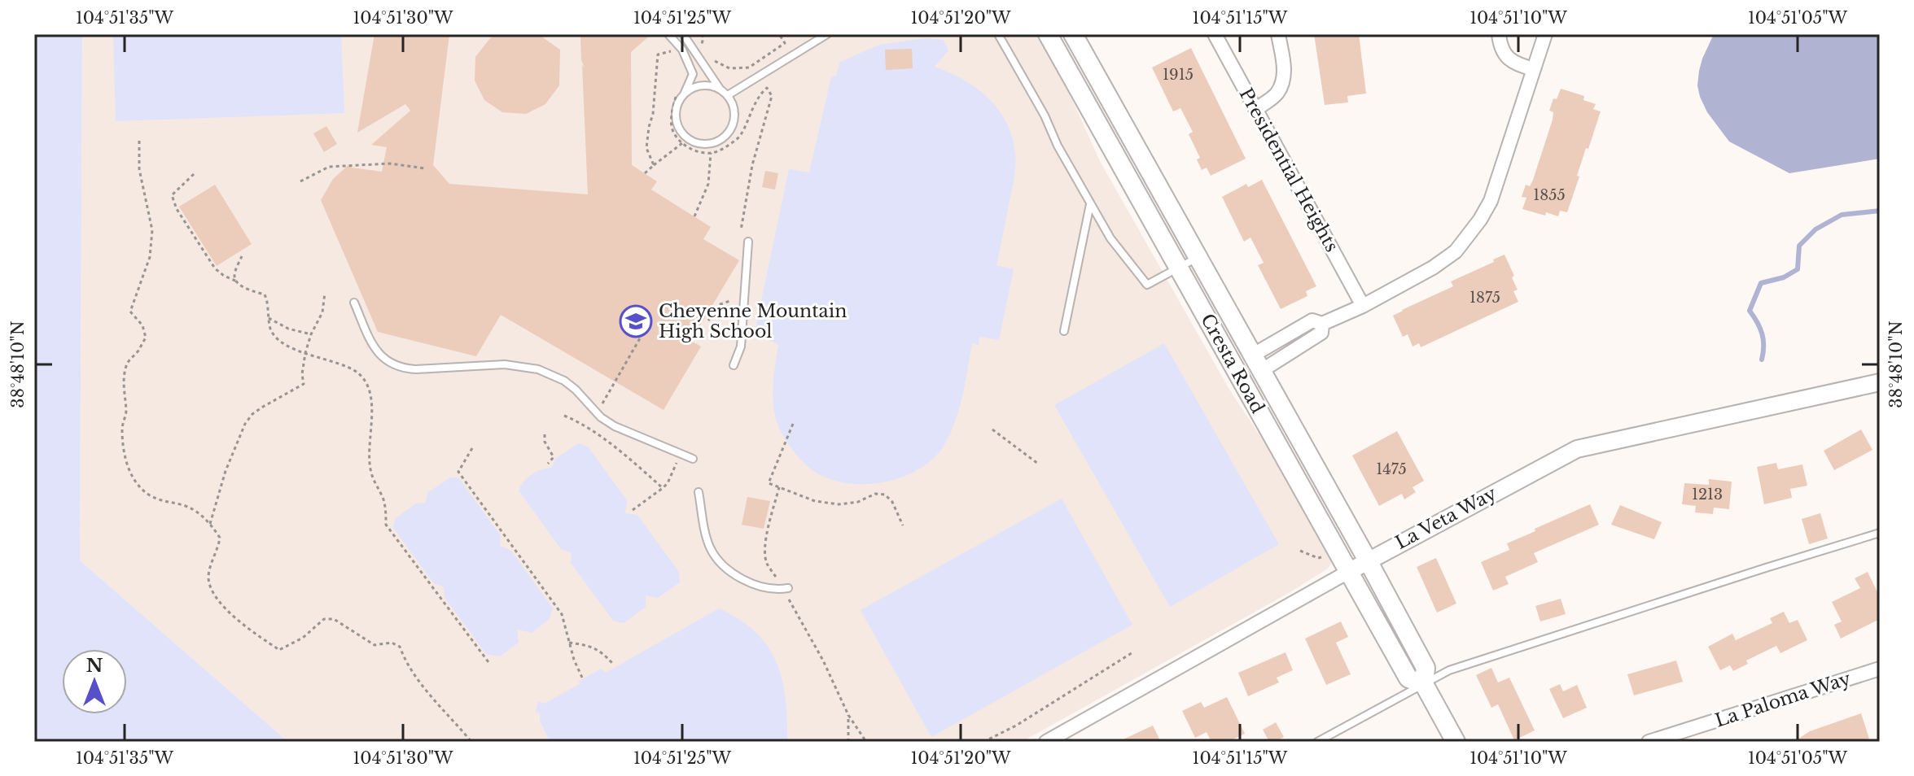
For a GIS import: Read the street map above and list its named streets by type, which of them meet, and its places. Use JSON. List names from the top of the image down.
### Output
{
  "streets": {
    "main road": ["Cresta Road"],
    "street": ["Presidential Heights", "La Veta Way", "La Paloma Way"]
  },
  "crossings": [
    ["Cresta Road", "La Veta Way"]
  ],
  "places": {
    "school or university": ["Cheyenne Mountain High School"]
  },
  "house_numbers": [
    "1915",
    "1855",
    "1875",
    "1475",
    "1213"
  ],
  "north": "top",
  "coordinates": [
    "104°51'35\"W",
    "104°51'30\"W",
    "104°51'25\"W",
    "104°51'20\"W",
    "104°51'15\"W",
    "104°51'10\"W",
    "104°51'05\"W",
    "38°48'10\"N"
  ]
}
